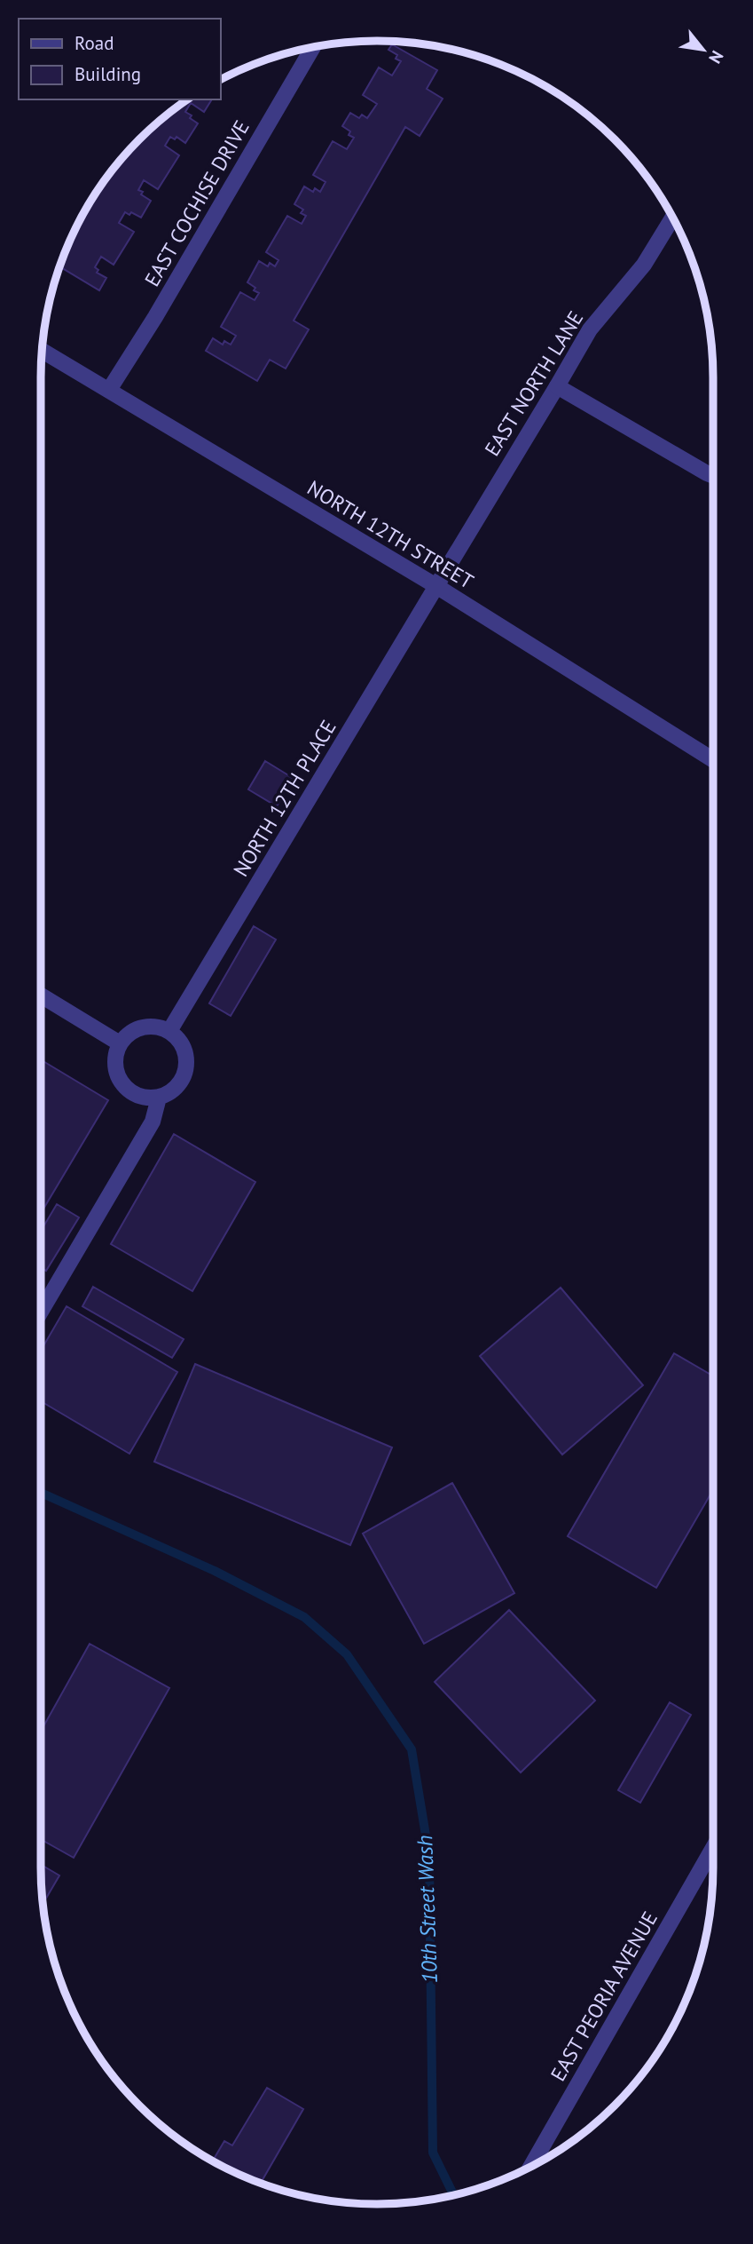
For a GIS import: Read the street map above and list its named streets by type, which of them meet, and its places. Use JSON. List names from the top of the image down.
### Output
{
  "streets": {
    "street": [
      "EAST COCHISE DRIVE",
      "EAST NORTH LANE",
      "NORTH 12TH STREET",
      "NORTH 12TH PLACE",
      "EAST PEORIA AVENUE"
    ]
  },
  "crossings": [
    ["EAST COCHISE DRIVE", "NORTH 12TH STREET"],
    ["EAST NORTH LANE", "NORTH 12TH STREET"],
    ["EAST NORTH LANE", "NORTH 12TH PLACE"],
    ["NORTH 12TH STREET", "NORTH 12TH PLACE"]
  ],
  "water": ["10th Street Wash"],
  "legend": ["Road", "Building"],
  "north": "bottom right"
}
